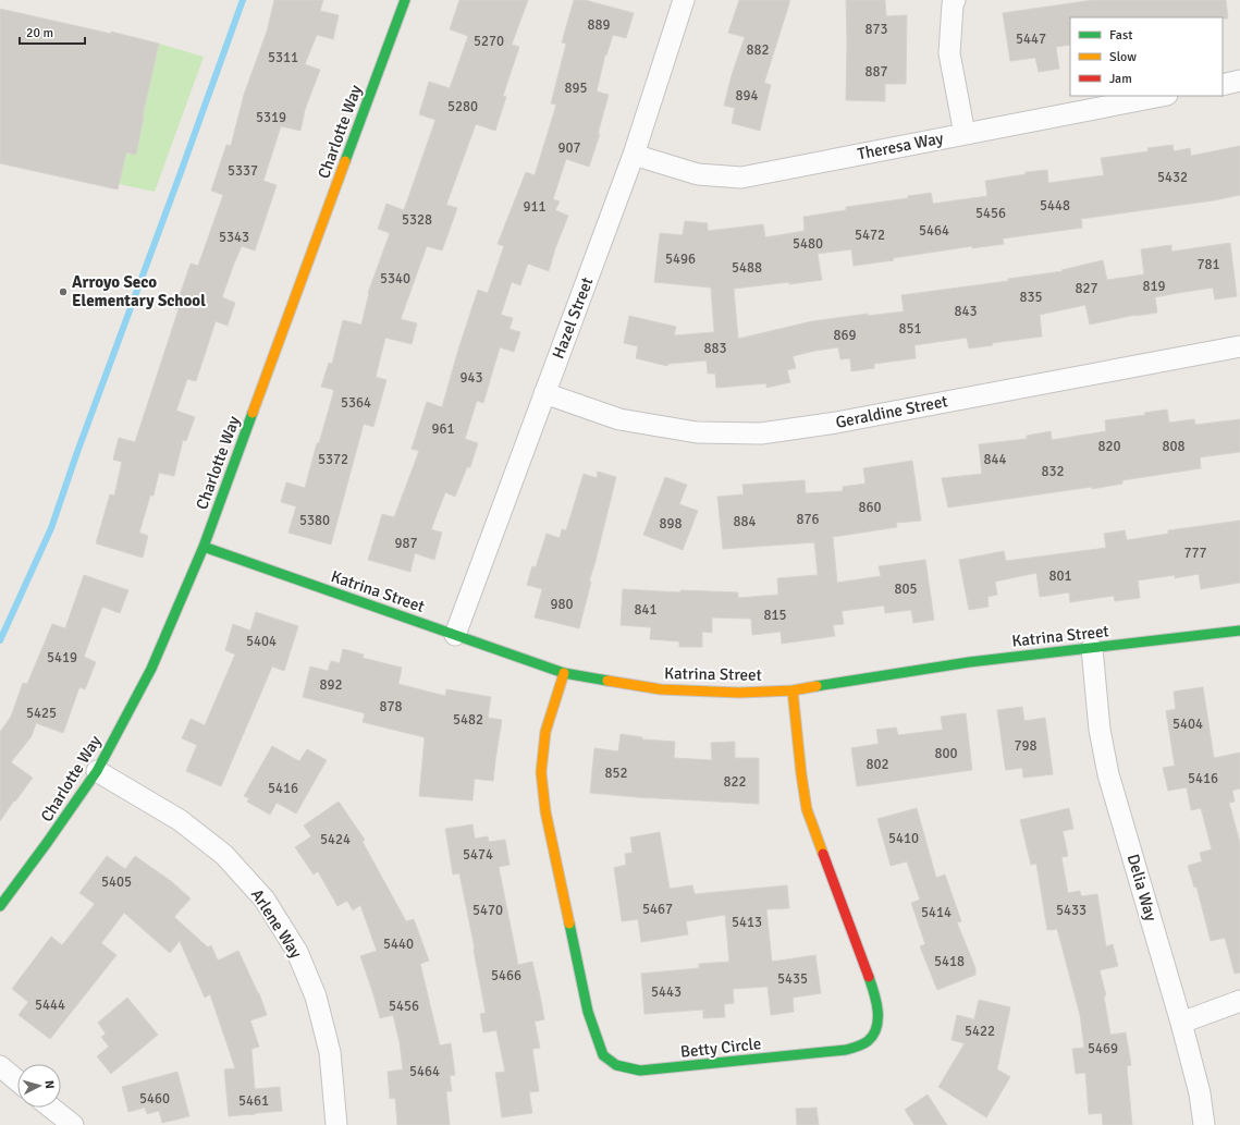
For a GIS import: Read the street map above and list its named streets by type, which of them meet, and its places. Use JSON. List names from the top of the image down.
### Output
{
  "streets": {
    "street": [
      "Charlotte Way",
      "Theresa Way",
      "Hazel Street",
      "Geraldine Street",
      "Katrina Street",
      "Delia Way",
      "Arlene Way",
      "Betty Circle"
    ]
  },
  "crossings": [
    ["Charlotte Way", "Katrina Street"],
    ["Charlotte Way", "Arlene Way"],
    ["Theresa Way", "Hazel Street"],
    ["Hazel Street", "Geraldine Street"],
    ["Hazel Street", "Katrina Street"],
    ["Katrina Street", "Delia Way"],
    ["Katrina Street", "Betty Circle"]
  ],
  "places": ["Arroyo Seco Elementary School"],
  "house_numbers": [
    "889",
    "873",
    "5447",
    "5270",
    "882",
    "5311",
    "887",
    "895",
    "894",
    "5280",
    "5319",
    "907",
    "5337",
    "5432",
    "5448",
    "911",
    "5456",
    "5328",
    "5464",
    "5472",
    "5343",
    "5480",
    "5496",
    "781",
    "5488",
    "5340",
    "819",
    "827",
    "835",
    "843",
    "851",
    "869",
    "883",
    "943",
    "5364",
    "961",
    "820",
    "808",
    "5372",
    "844",
    "832",
    "860",
    "876",
    "5380",
    "884",
    "898",
    "987",
    "777",
    "801",
    "805",
    "980",
    "841",
    "815",
    "5404",
    "5419",
    "892",
    "878",
    "5425",
    "5482",
    "5404",
    "798",
    "800",
    "802",
    "852",
    "5416",
    "822",
    "5416",
    "5410",
    "5424",
    "5474",
    "5405",
    "5467",
    "5470",
    "5433",
    "5414",
    "5413",
    "5440",
    "5418",
    "5466",
    "5435",
    "5443",
    "5444",
    "5456",
    "5422",
    "5469",
    "5464",
    "5460",
    "5461"
  ],
  "legend": ["Fast", "Slow", "Jam"],
  "scale_bar": "20 m",
  "north": "right"
}
